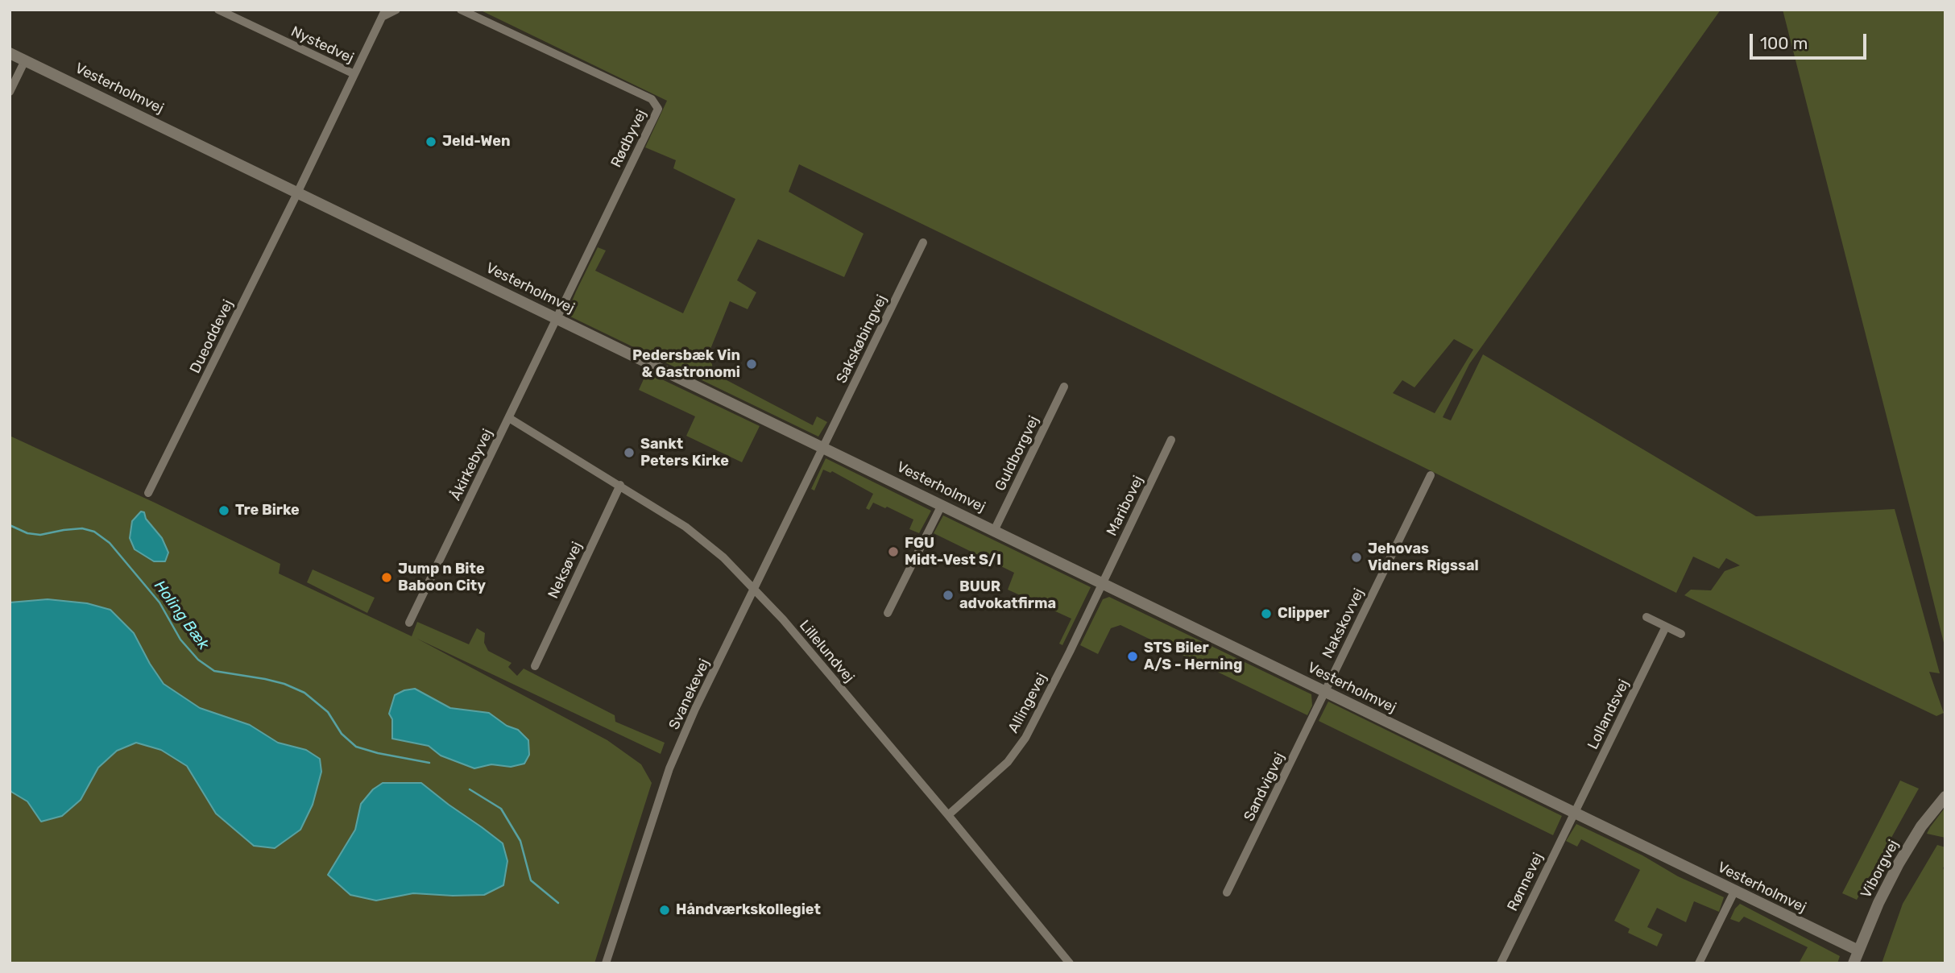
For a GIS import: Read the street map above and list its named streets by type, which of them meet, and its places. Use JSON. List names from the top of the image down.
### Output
{
  "streets": {
    "street": [
      "Nystedvej",
      "Vesterholmvej",
      "Rødbyvej",
      "Dueoddevej",
      "Sakskøbingvej",
      "Guldborgvej",
      "Åkirkebyvej",
      "Maribovej",
      "Neksøvej",
      "Nakskovvej",
      "Lillelundvej",
      "Svanekevej",
      "Allingevej",
      "Lollandsvej",
      "Sandvigvej",
      "Viborgvej",
      "Rønnevej"
    ]
  },
  "crossings": [
    ["Nystedvej", "Vesterholmvej"],
    ["Nystedvej", "Dueoddevej"],
    ["Vesterholmvej", "Rødbyvej"],
    ["Vesterholmvej", "Dueoddevej"],
    ["Vesterholmvej", "Sakskøbingvej"],
    ["Vesterholmvej", "Guldborgvej"],
    ["Vesterholmvej", "Åkirkebyvej"],
    ["Vesterholmvej", "Maribovej"],
    ["Vesterholmvej", "Nakskovvej"],
    ["Vesterholmvej", "Svanekevej"],
    ["Vesterholmvej", "Allingevej"],
    ["Vesterholmvej", "Lollandsvej"],
    ["Vesterholmvej", "Sandvigvej"],
    ["Vesterholmvej", "Viborgvej"],
    ["Vesterholmvej", "Rønnevej"],
    ["Rødbyvej", "Åkirkebyvej"],
    ["Sakskøbingvej", "Svanekevej"],
    ["Åkirkebyvej", "Lillelundvej"],
    ["Maribovej", "Allingevej"],
    ["Neksøvej", "Lillelundvej"],
    ["Nakskovvej", "Sandvigvej"],
    ["Lillelundvej", "Svanekevej"],
    ["Lillelundvej", "Allingevej"],
    ["Lollandsvej", "Rønnevej"]
  ],
  "water": ["Holing Bæk"],
  "places": [
    "Jeld-Wen",
    "Pedersbæk Vin & Gastronomi",
    "Sankt Peters Kirke",
    "Tre Birke",
    "FGU Midt-Vest S/I",
    "Jehovas Vidners Rigssal",
    "Jump n Bite Baboon City",
    "BUUR advokatfirma",
    "Clipper",
    "STS Biler A/S - Herning",
    "Håndværkskollegiet"
  ],
  "scale_bar": "100 m"
}
